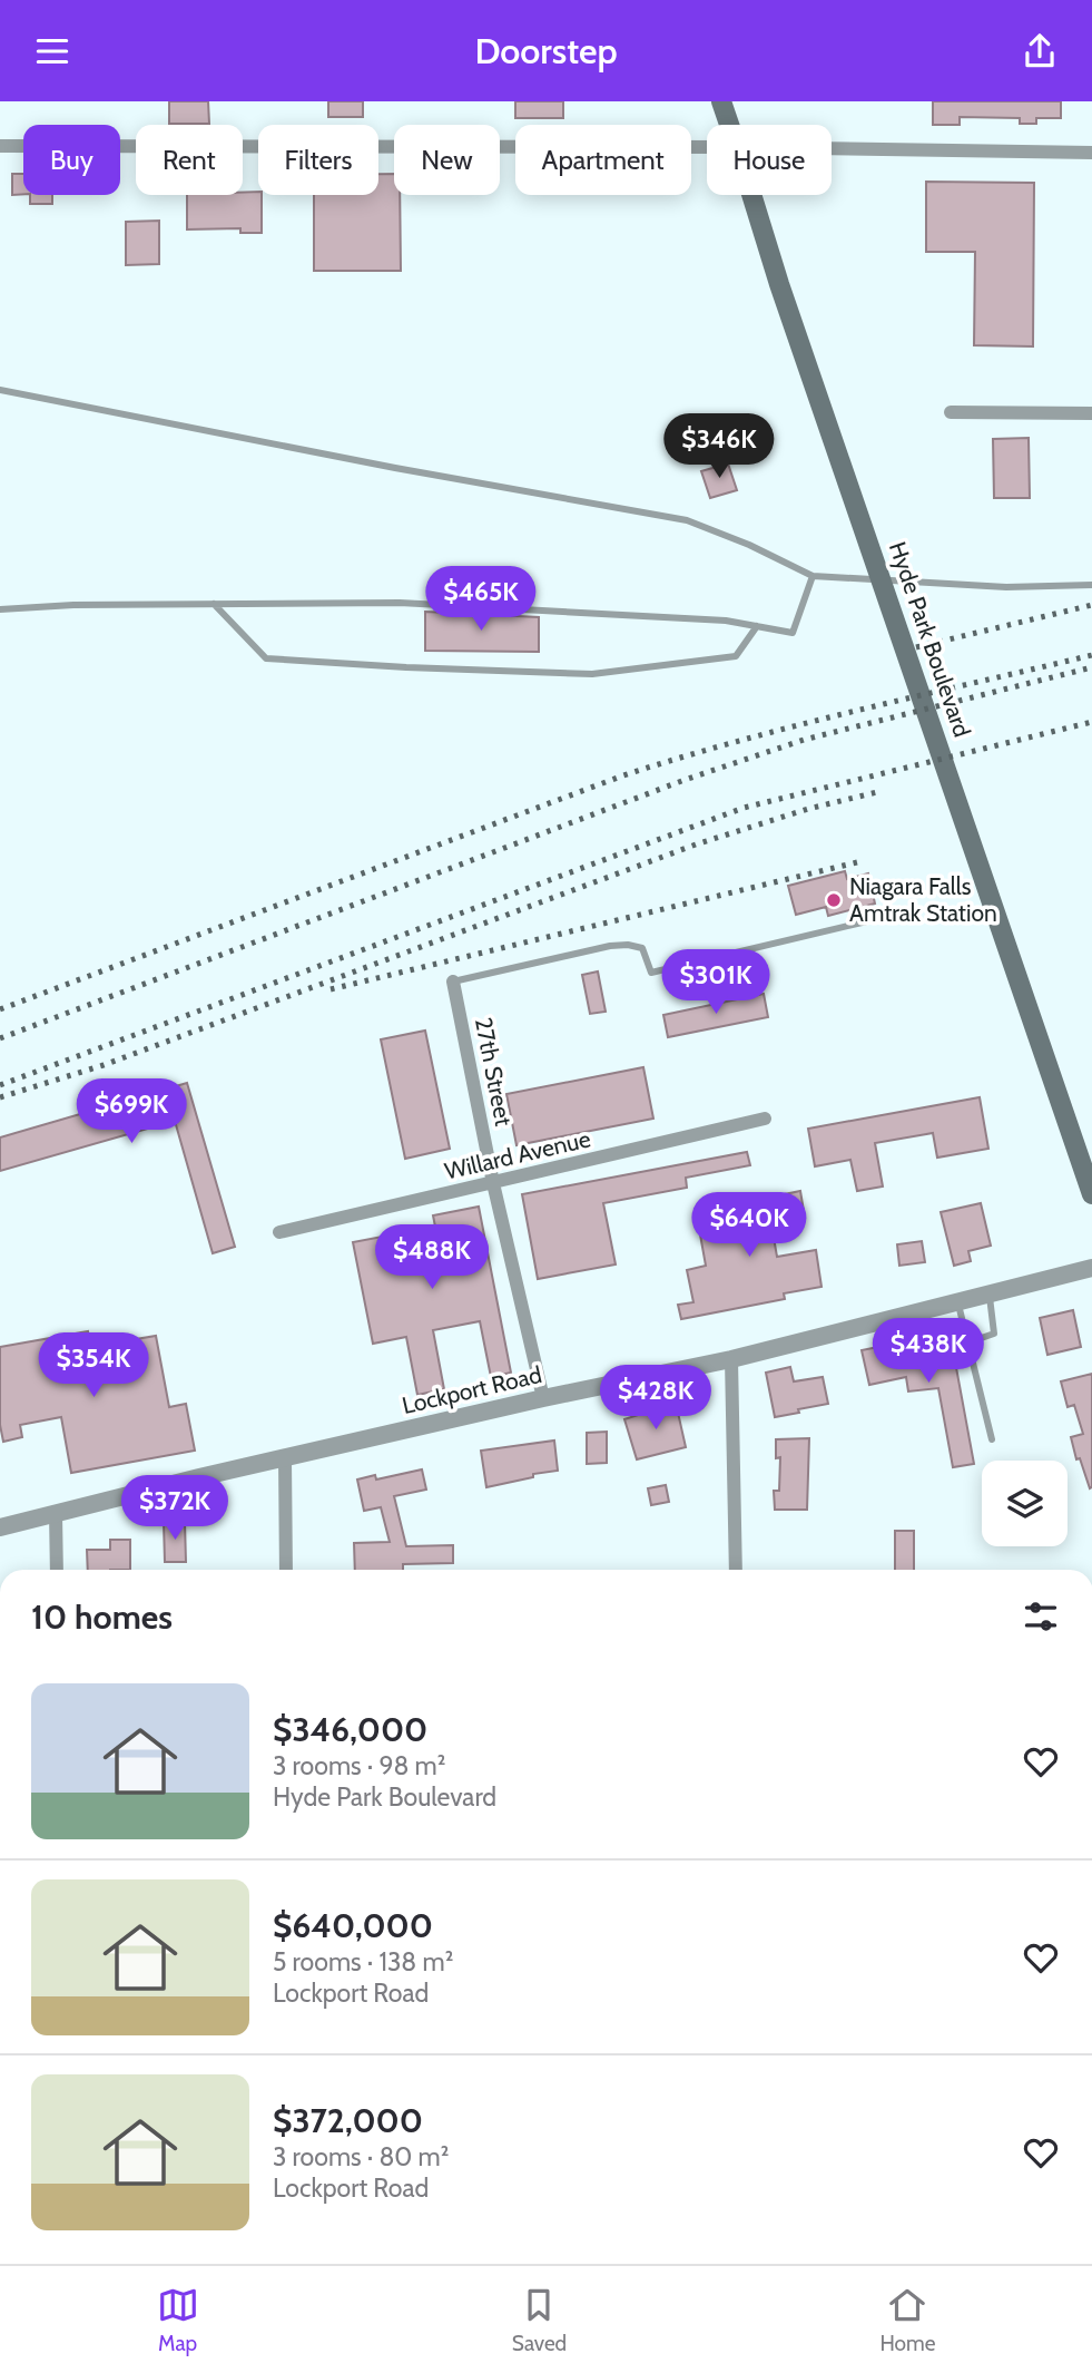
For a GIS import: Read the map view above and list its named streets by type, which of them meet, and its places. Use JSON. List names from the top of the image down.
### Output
{
  "streets": {
    "main road": ["Hyde Park Boulevard"],
    "street": ["27th Street", "Willard Avenue", "Lockport Road"]
  },
  "crossings": [
    ["27th Street", "Willard Avenue"],
    ["27th Street", "Lockport Road"]
  ],
  "places": ["Niagara Falls Amtrak Station"],
  "page": {
    "header": "Doorstep",
    "chip": [
      "Buy",
      "Rent",
      "Filters",
      "New",
      "Apartment",
      "House"
    ],
    "price": [
      "$346K",
      "$465K",
      "$301K",
      "$699K",
      "$640K",
      "$488K",
      "$438K",
      "$354K",
      "$428K",
      "$372K"
    ],
    "heading": "10 homes",
    "list": [
      {
        "name": "$346,000",
        "note": "3 rooms · 98 m² · Hyde Park Boulevard"
      },
      {
        "name": "$640,000",
        "note": "5 rooms · 138 m² · Lockport Road"
      },
      {
        "name": "$372,000",
        "note": "3 rooms · 80 m² · Lockport Road"
      }
    ],
    "tabs": ["Map", "Saved", "Home"]
  }
}
